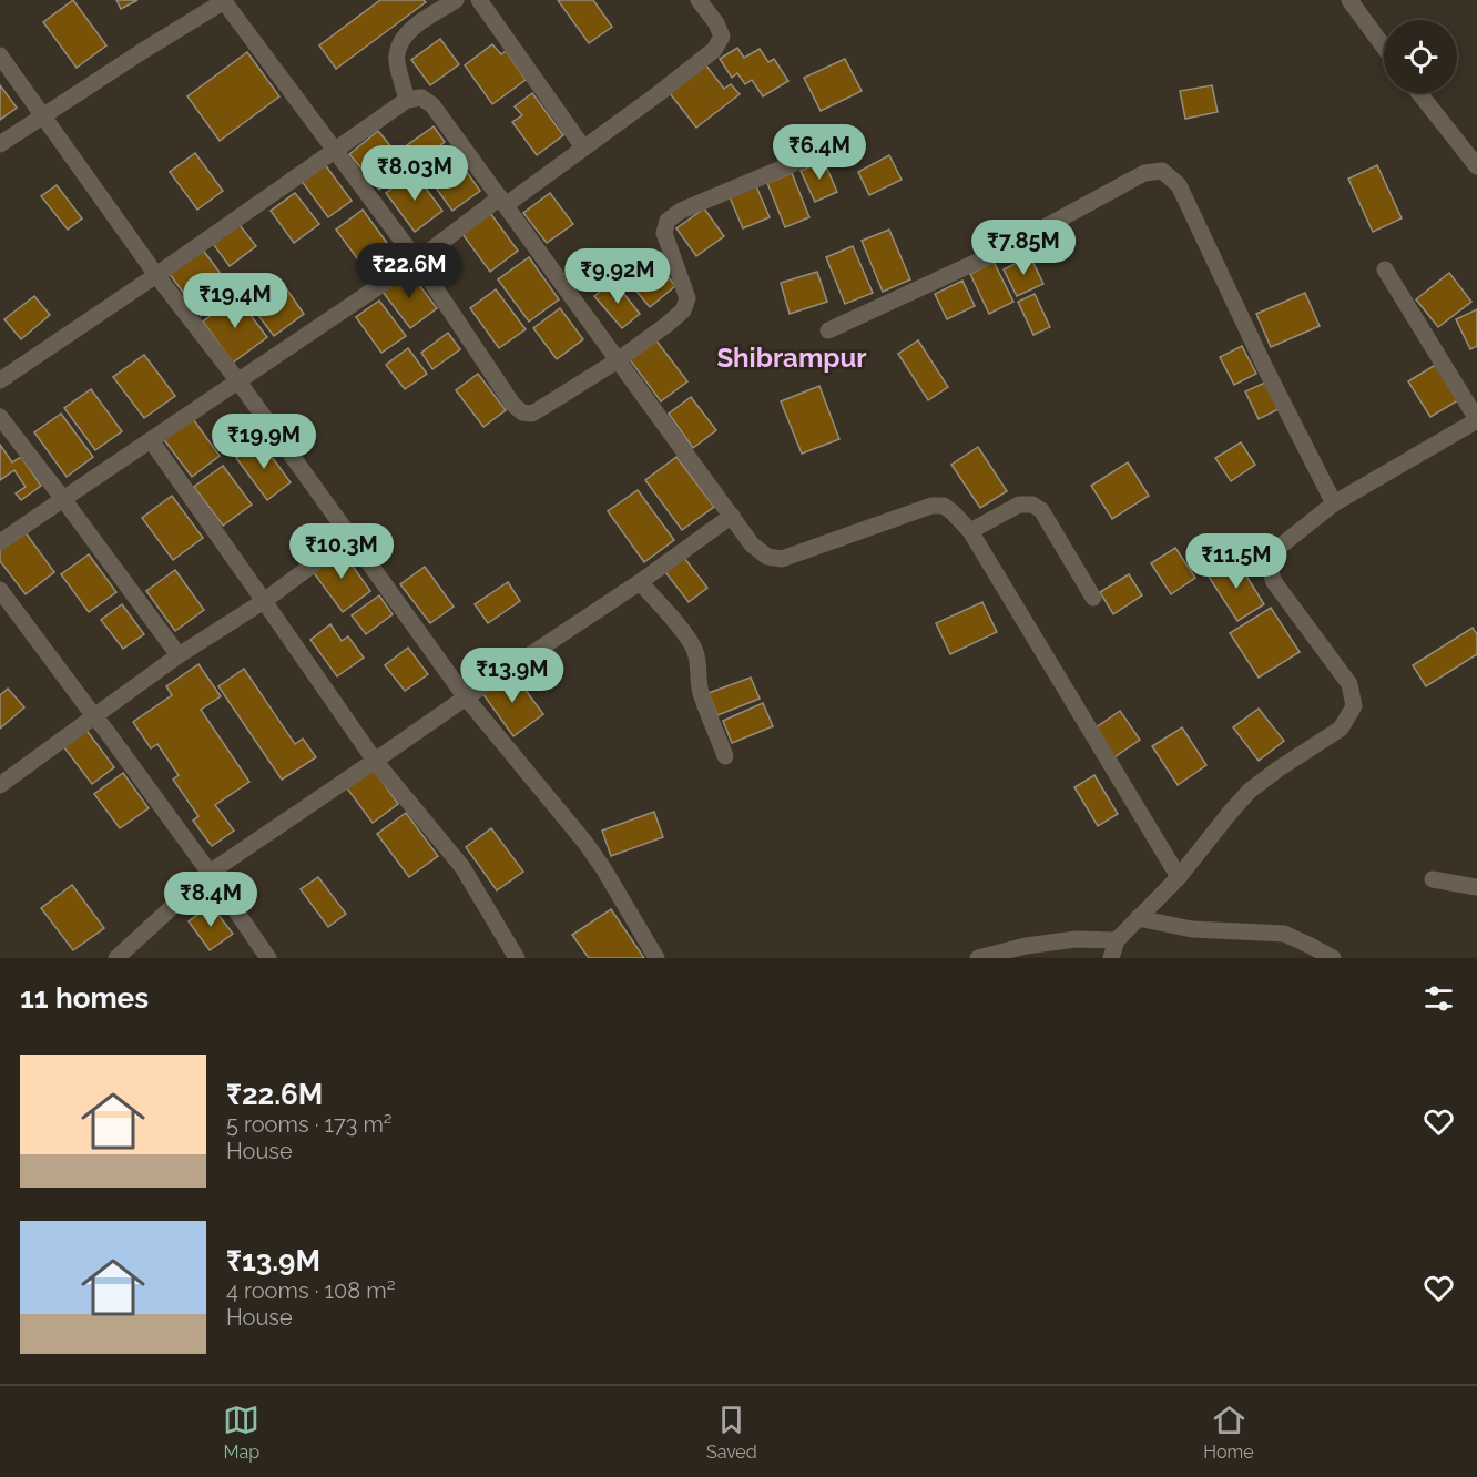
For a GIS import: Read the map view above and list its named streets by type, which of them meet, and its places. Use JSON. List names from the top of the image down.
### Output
{
  "districts": ["Shibrampur"],
  "page": {
    "price": [
      "₹6.4M",
      "₹8.03M",
      "₹7.85M",
      "₹22.6M",
      "₹9.92M",
      "₹19.4M",
      "₹19.9M",
      "₹10.3M",
      "₹11.5M",
      "₹13.9M",
      "₹8.4M"
    ],
    "heading": "11 homes",
    "list": [
      {
        "name": "₹22.6M",
        "note": "5 rooms · 173 m² · House"
      },
      {
        "name": "₹13.9M",
        "note": "4 rooms · 108 m² · House"
      }
    ],
    "tabs": ["Map", "Saved", "Home"]
  }
}
